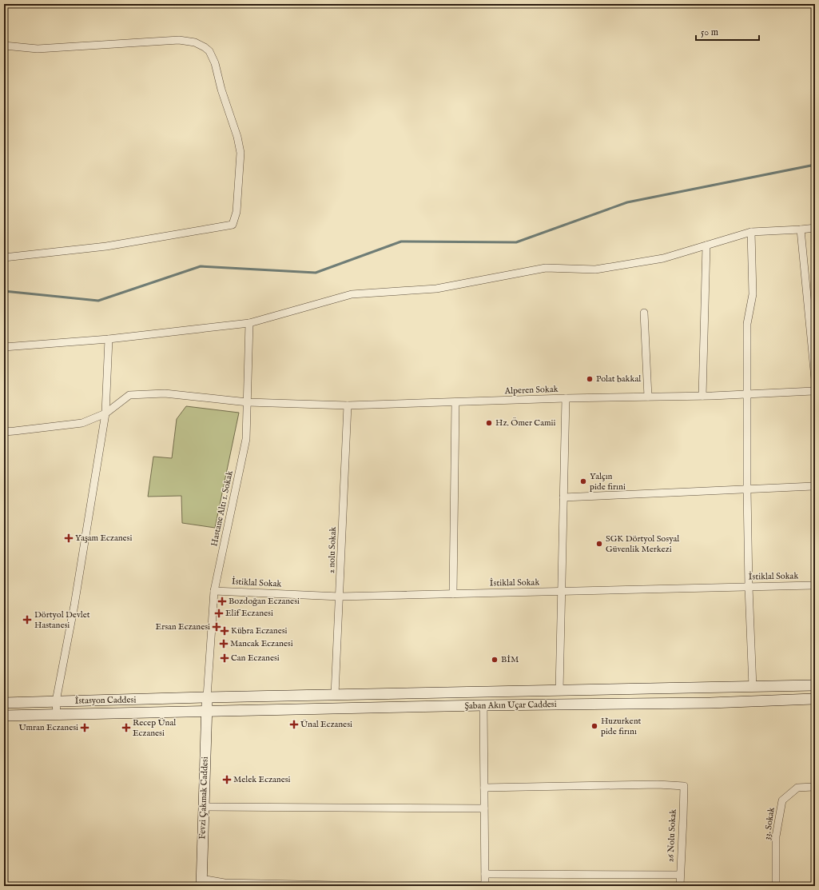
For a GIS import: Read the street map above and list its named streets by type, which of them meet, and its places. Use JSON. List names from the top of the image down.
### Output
{
  "streets": {
    "main road": ["İstasyon Caddesi", "Şaban Akın Uçar Caddesi", "Fevzi Çakmak Caddesi"],
    "street": [
      "Alperen Sokak",
      "Hastane Altı 1. Sokak",
      "2 nolu Sokak",
      "İstiklal Sokak",
      "33. Sokak",
      "26 Nolu Sokak"
    ]
  },
  "crossings": [
    ["Alperen Sokak", "Hastane Altı 1. Sokak"],
    ["Alperen Sokak", "2 nolu Sokak"],
    ["Hastane Altı 1. Sokak", "İstiklal Sokak"],
    ["Hastane Altı 1. Sokak", "İstasyon Caddesi"],
    ["Hastane Altı 1. Sokak", "Şaban Akın Uçar Caddesi"],
    ["Hastane Altı 1. Sokak", "Fevzi Çakmak Caddesi"],
    ["2 nolu Sokak", "İstiklal Sokak"],
    ["2 nolu Sokak", "Şaban Akın Uçar Caddesi"],
    ["İstasyon Caddesi", "Şaban Akın Uçar Caddesi"],
    ["İstasyon Caddesi", "Fevzi Çakmak Caddesi"],
    ["Şaban Akın Uçar Caddesi", "Fevzi Çakmak Caddesi"]
  ],
  "places": {
    "other": [
      "Polat bakkal",
      "Hz. Ömer Camii",
      "Yalçın pide fırıni",
      "SGK Dörtyol Sosyal Güvenlik Merkezi",
      "BİM",
      "Huzurkent pide fırını"
    ],
    "health": [
      "Yaşam Eczanesi",
      "Bozdoğan Eczanesi",
      "Elif Eczanesi",
      "Dörtyol Devlet Hastanesi",
      "Ersan Eczanesi",
      "Kübra Eczanesi",
      "Mancak Eczanesi",
      "Can Eczanesi",
      "Ünal Eczanesi",
      "Umran Eczanesi",
      "Recep Ünal Eczanesi",
      "Melek Eczanesi"
    ]
  },
  "scale_bar": "50 m"
}
